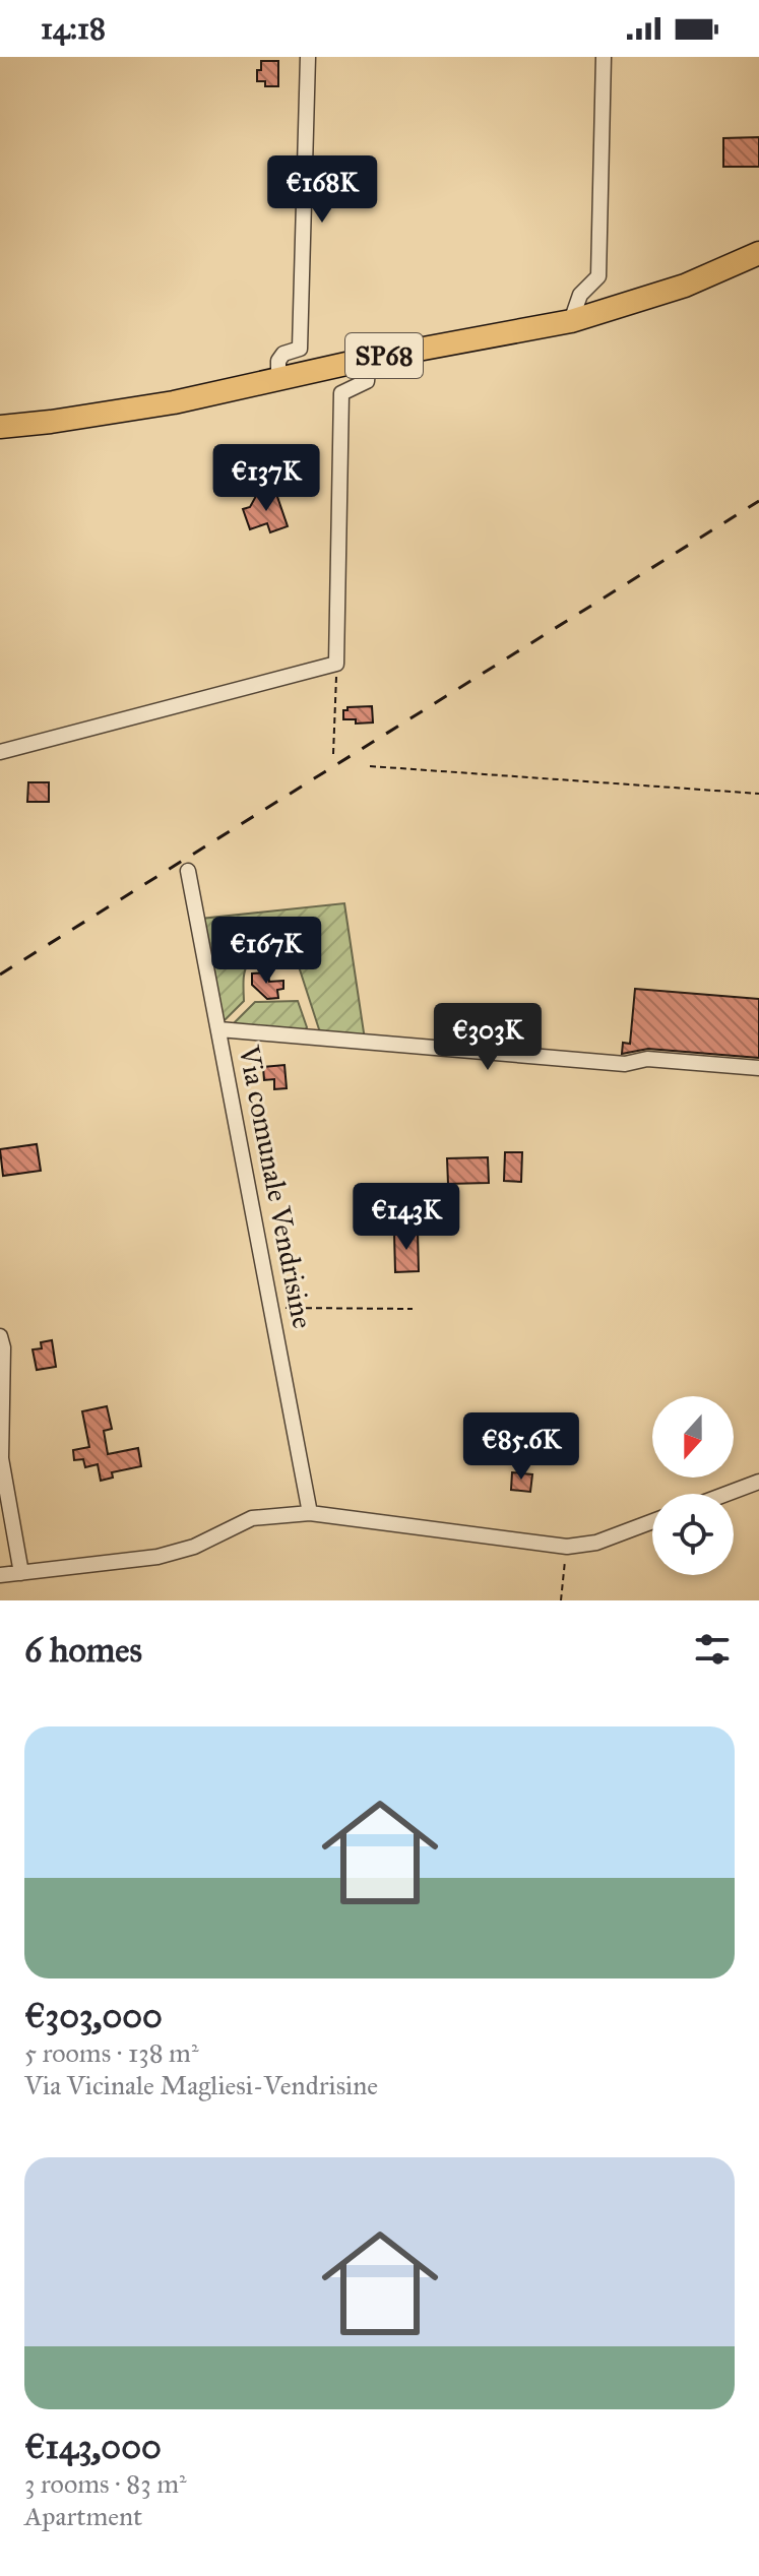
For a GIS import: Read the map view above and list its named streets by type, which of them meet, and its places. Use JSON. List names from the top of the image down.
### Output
{
  "streets": {
    "main road": ["SP68"],
    "street": ["Via comunale Vendrisine"]
  },
  "north": "bottom",
  "page": {
    "status": "14:18",
    "price": [
      "€168K",
      "€137K",
      "€167K",
      "€303K",
      "€143K",
      "€85.6K"
    ],
    "heading": "6 homes",
    "list": [
      {
        "name": "€303,000",
        "note": "5 rooms · 138 m² · Via Vicinale Magliesi-Vendrisine"
      },
      {
        "name": "€143,000",
        "note": "3 rooms · 83 m² · Apartment"
      }
    ]
  }
}
